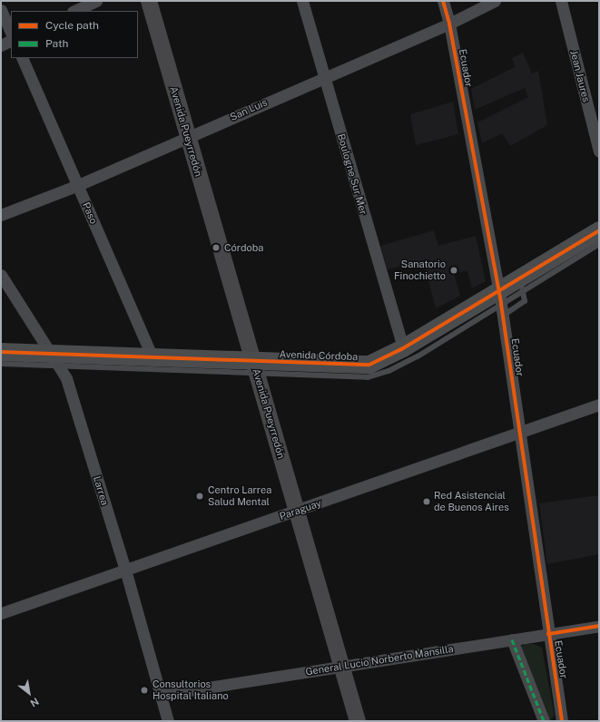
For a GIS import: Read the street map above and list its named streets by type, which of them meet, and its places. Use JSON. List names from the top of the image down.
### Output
{
  "streets": {
    "main road": ["Avenida Pueyrredón", "Avenida Córdoba"],
    "street": [
      "Ecuador",
      "Jean Jaures",
      "San Luis",
      "Boulogne Sur Mer",
      "Paso",
      "Larrea",
      "Paraguay",
      "General Lucio Norberto Mansilla"
    ]
  },
  "crossings": [
    ["Ecuador", "San Luis"],
    ["Ecuador", "Avenida Córdoba"],
    ["Ecuador", "Paraguay"],
    ["Ecuador", "General Lucio Norberto Mansilla"],
    ["San Luis", "Avenida Pueyrredón"],
    ["San Luis", "Boulogne Sur Mer"],
    ["San Luis", "Paso"],
    ["Avenida Pueyrredón", "Avenida Córdoba"],
    ["Avenida Pueyrredón", "Paraguay"],
    ["Avenida Pueyrredón", "General Lucio Norberto Mansilla"],
    ["Boulogne Sur Mer", "Avenida Córdoba"],
    ["Paso", "Avenida Córdoba"],
    ["Avenida Córdoba", "Larrea"],
    ["Larrea", "Paraguay"],
    ["Larrea", "General Lucio Norberto Mansilla"]
  ],
  "places": [
    "Córdoba",
    "Sanatorio Finochietto",
    "Centro Larrea Salud Mental",
    "Red Asistencial de Buenos Aires",
    "Consultorios Hospital Italiano"
  ],
  "legend": ["Cycle path", "Path"],
  "north": "bottom right"
}
